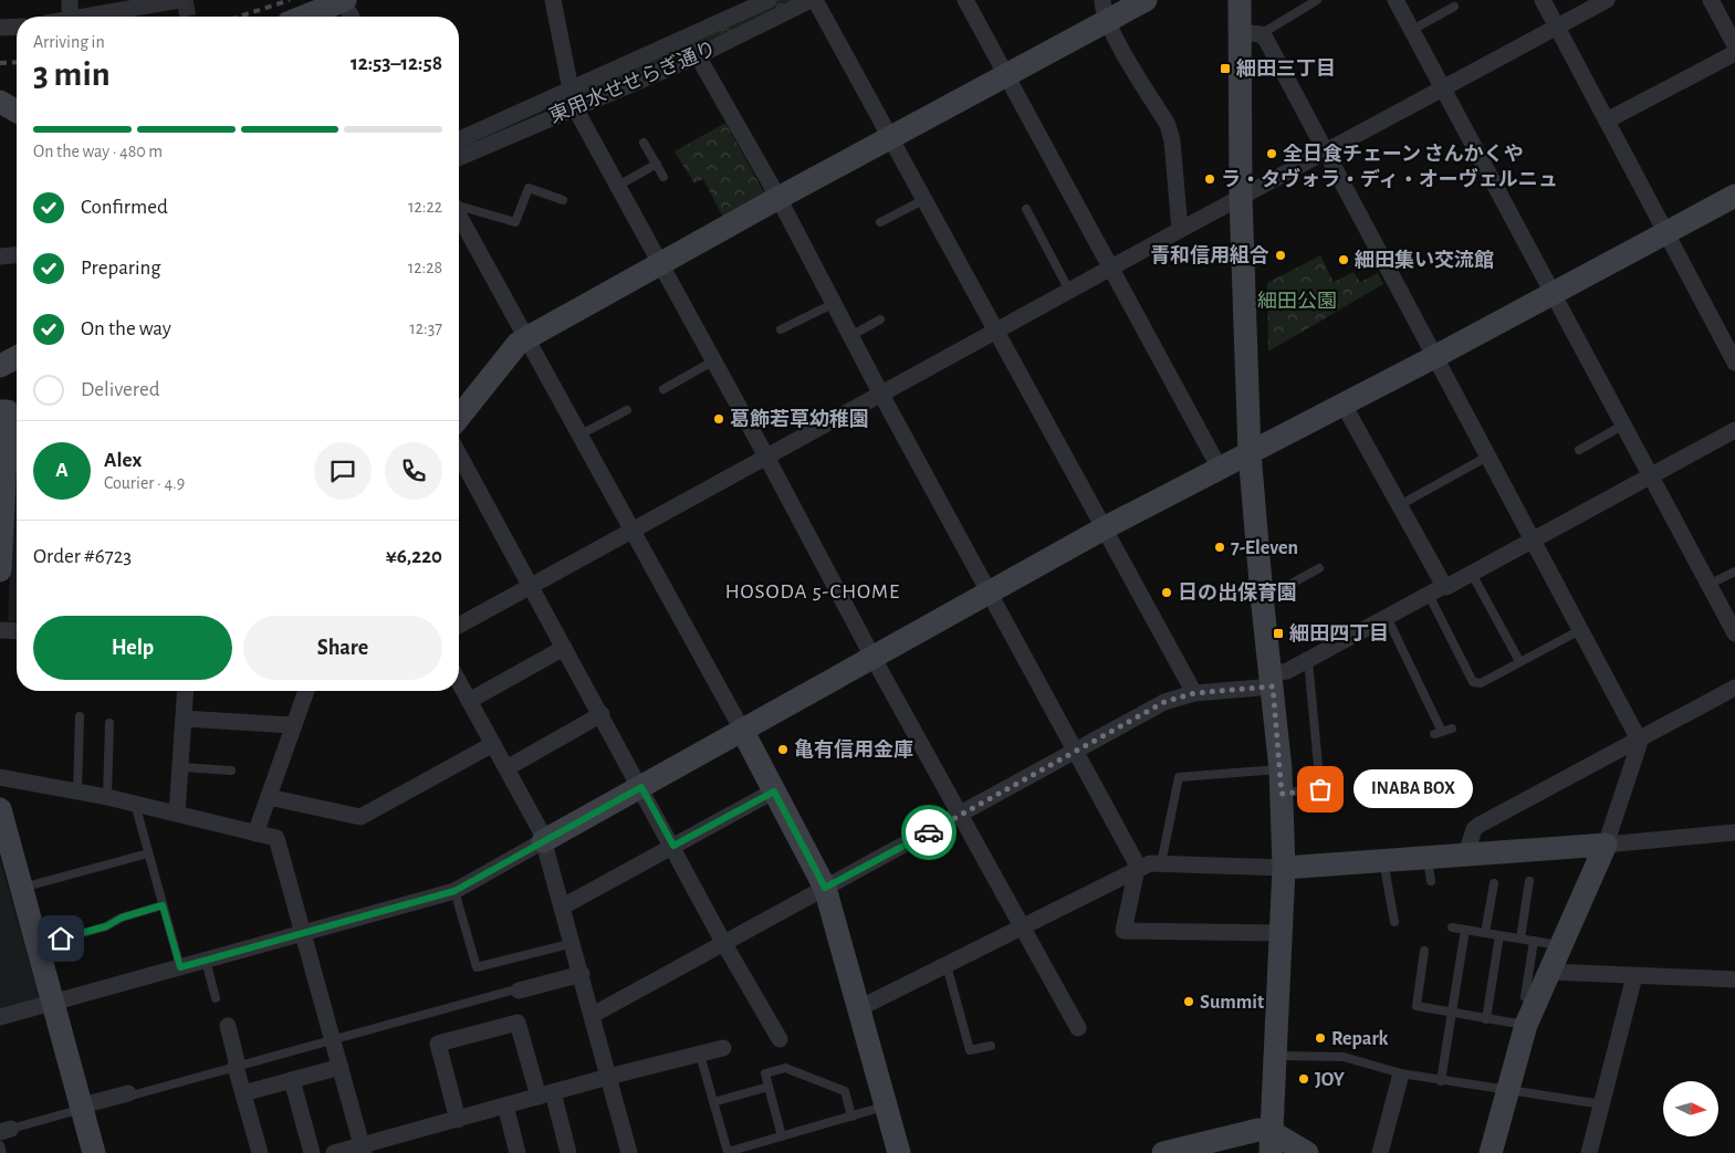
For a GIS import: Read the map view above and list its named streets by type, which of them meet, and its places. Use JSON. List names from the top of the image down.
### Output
{
  "streets": {
    "street": ["東用水せせらぎ通り"]
  },
  "districts": ["HOSODA 5-CHOME"],
  "parks": ["細田公園"],
  "places": {
    "transit": ["細田三丁目", "細田四丁目"],
    "other": [
      "全日食チェーン さんかくや",
      "ラ・タヴォラ・ディ・オーヴェルニュ",
      "青和信用組合",
      "細田集い交流館",
      "葛飾若草幼稚園",
      "7-Eleven",
      "日の出保育園",
      "亀有信用金庫",
      "INABA BOX",
      "Summit",
      "Repark",
      "JOY"
    ]
  },
  "north": "right",
  "page": {
    "heading": ["3 min", "Arriving in", "12:53–12:58"],
    "panel": [
      "Alex",
      "Courier · 4.9",
      "Order #6723",
      "¥6,220"
    ],
    "bar": "On the way · 480 m",
    "list": [
      ["Confirmed", "12:22"],
      ["Preparing", "12:28"],
      ["On the way", "12:37"],
      "Delivered"
    ],
    "round": "A",
    "buttons": ["Help", "Share"],
    "bubble": "INABA BOX"
  }
}
